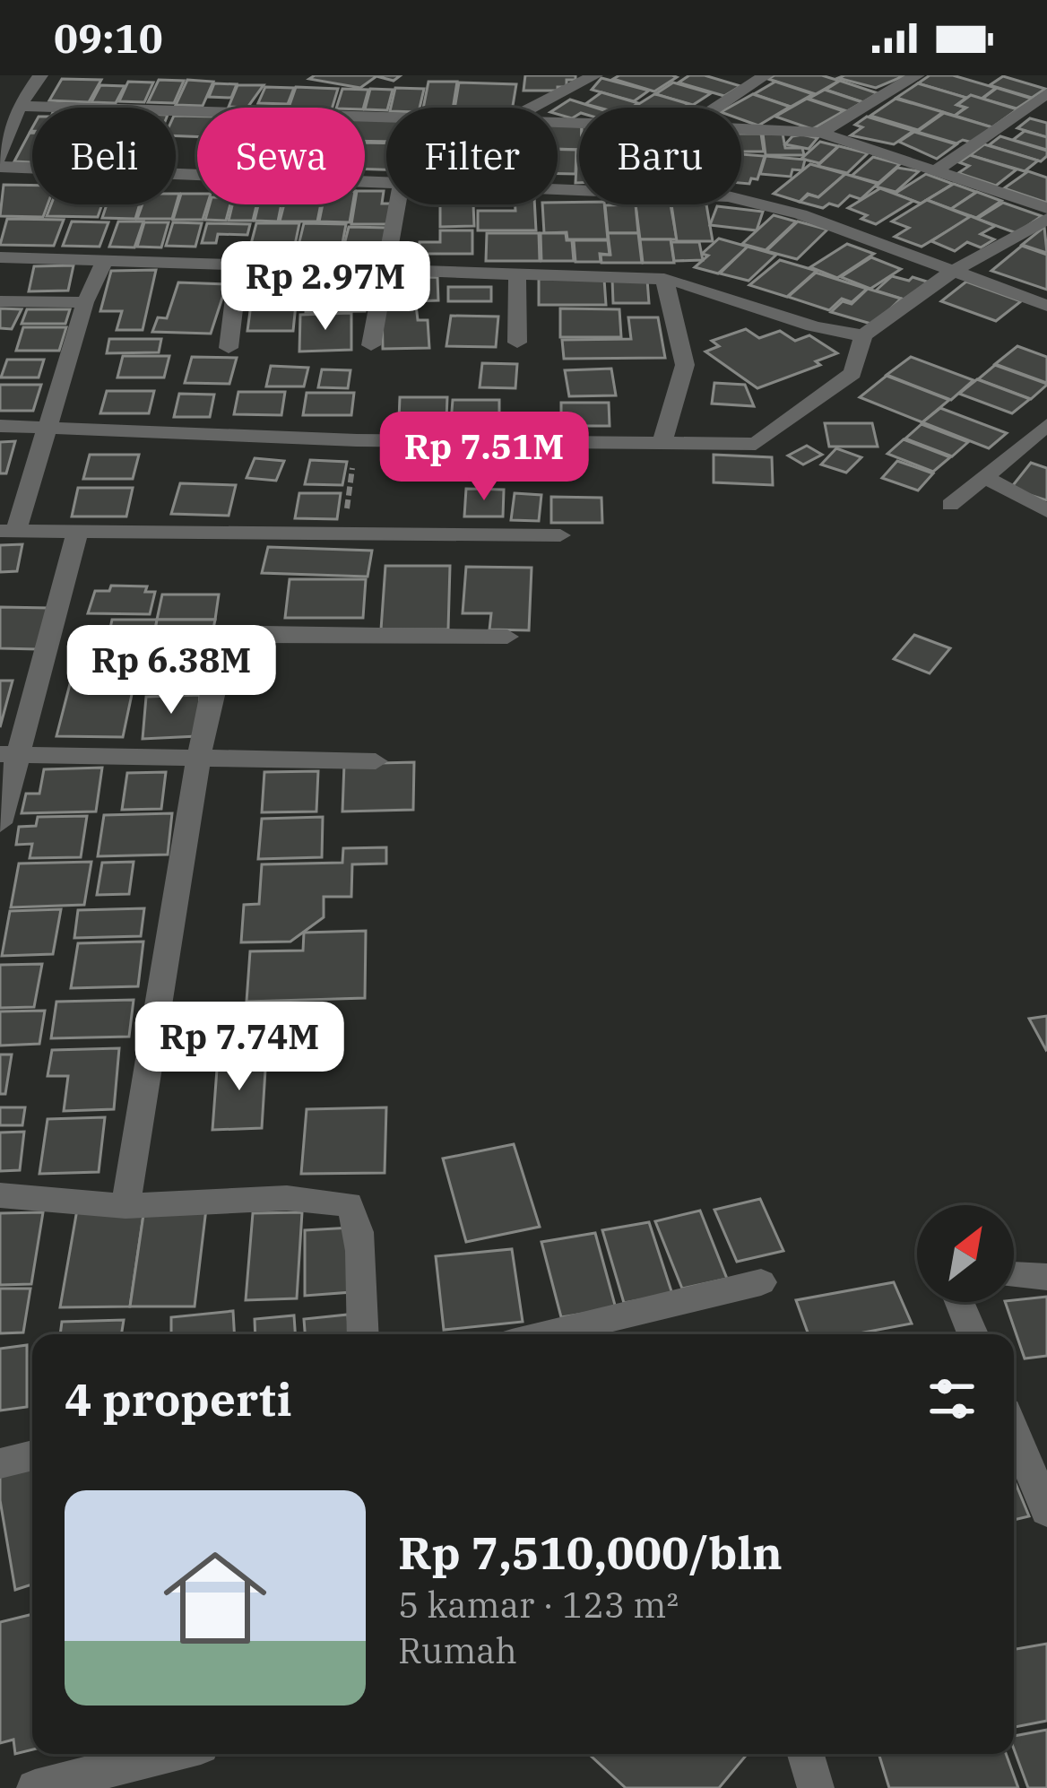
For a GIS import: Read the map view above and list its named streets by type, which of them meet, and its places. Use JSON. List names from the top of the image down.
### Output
{
  "north": "top right",
  "page": {
    "status": "09:10",
    "chip": [
      "Beli",
      "Sewa",
      "Filter",
      "Baru"
    ],
    "price": [
      "Rp 2.97M",
      "Rp 7.51M",
      "Rp 6.38M",
      "Rp 7.74M"
    ],
    "heading": "4 properti",
    "list": [
      {
        "name": "Rp 7,510,000/bln",
        "note": "5 kamar · 123 m² · Rumah"
      }
    ]
  }
}
